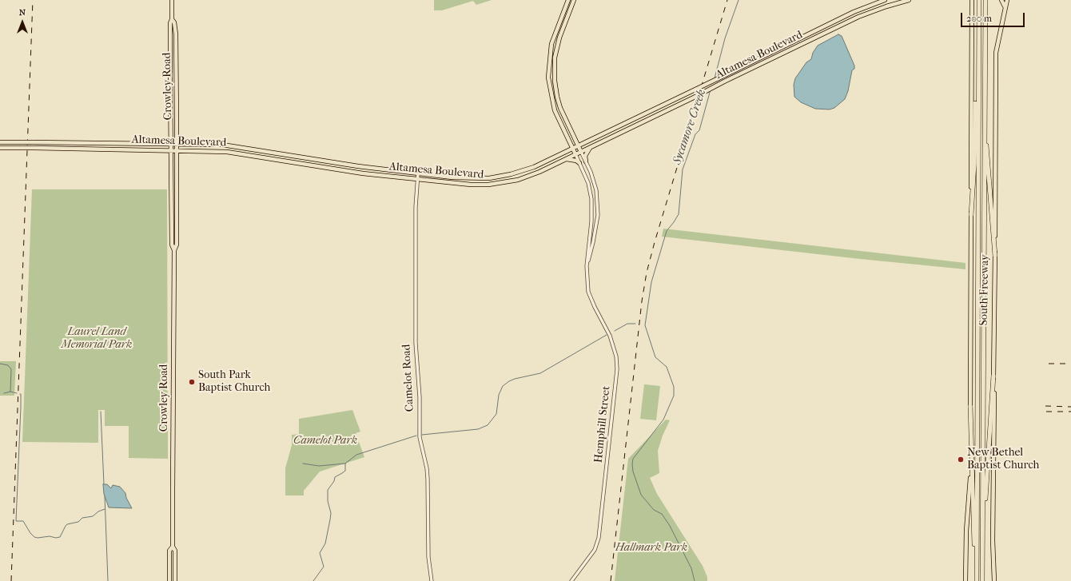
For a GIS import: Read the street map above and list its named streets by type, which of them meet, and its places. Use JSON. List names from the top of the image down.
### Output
{
  "streets": {
    "highway": ["South Freeway"],
    "main road": ["Altamesa Boulevard", "Crowley Road"],
    "street": ["Camelot Road", "Hemphill Street"]
  },
  "crossings": [
    ["Altamesa Boulevard", "Crowley Road"],
    ["Altamesa Boulevard", "Camelot Road"],
    ["Altamesa Boulevard", "Hemphill Street"]
  ],
  "water": ["Sycamore Creek"],
  "parks": ["Laurel Land Memorial Park", "Camelot Park", "Hallmark Park"],
  "places": ["South Park Baptist Church", "New Bethel Baptist Church"],
  "scale_bar": "200 m",
  "north": "top"
}
